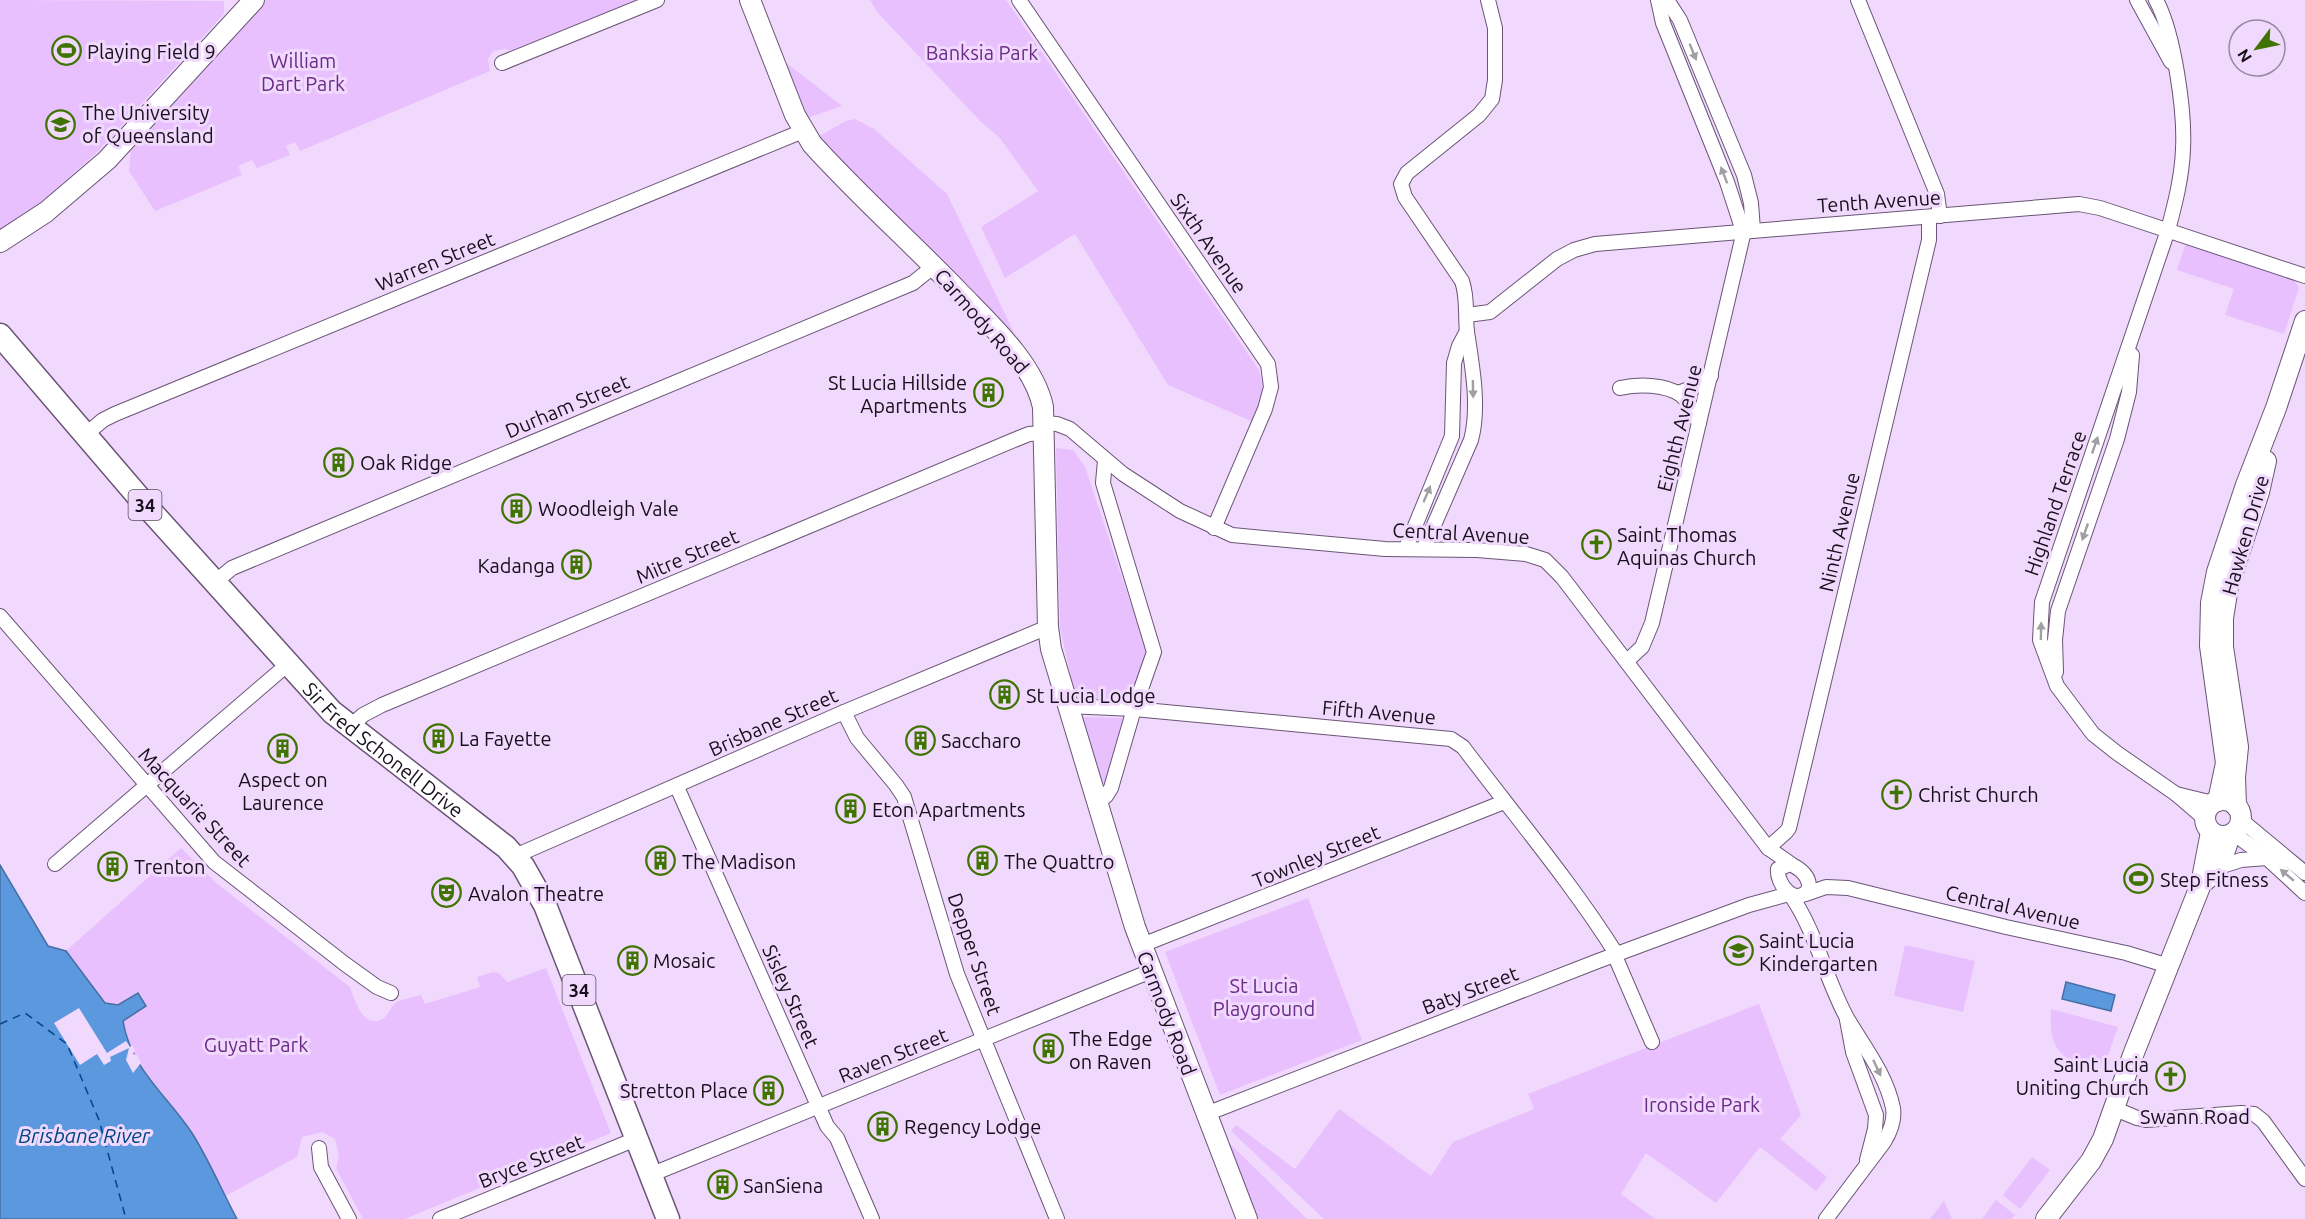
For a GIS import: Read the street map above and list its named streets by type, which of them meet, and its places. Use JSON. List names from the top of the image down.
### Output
{
  "streets": {
    "main road": ["34", "Sir Fred Schonell Drive"],
    "street": [
      "Tenth Avenue",
      "Sixth Avenue",
      "Warren Street",
      "Carmody Road",
      "Durham Street",
      "Eighth Avenue",
      "Highland Terrace",
      "Ninth Avenue",
      "Central Avenue",
      "Hawken Drive",
      "Mitre Street",
      "Fifth Avenue",
      "Brisbane Street",
      "Macquarie Street",
      "Townley Street",
      "Depper Street",
      "Baty Street",
      "Sisley Street",
      "Raven Street",
      "Swann Road",
      "Bryce Street"
    ]
  },
  "crossings": [
    ["Tenth Avenue", "Eighth Avenue"],
    ["Tenth Avenue", "Highland Terrace"],
    ["Tenth Avenue", "Ninth Avenue"],
    ["Sixth Avenue", "Central Avenue"],
    ["Warren Street", "Carmody Road"],
    ["Warren Street", "Sir Fred Schonell Drive"],
    ["Carmody Road", "Durham Street"],
    ["Carmody Road", "Central Avenue"],
    ["Carmody Road", "Mitre Street"],
    ["Carmody Road", "Fifth Avenue"],
    ["Carmody Road", "Brisbane Street"],
    ["Carmody Road", "Townley Street"],
    ["Carmody Road", "Baty Street"],
    ["Carmody Road", "Raven Street"],
    ["Durham Street", "Sir Fred Schonell Drive"],
    ["Eighth Avenue", "Central Avenue"],
    ["Highland Terrace", "Hawken Drive"],
    ["Ninth Avenue", "Central Avenue"],
    ["Central Avenue", "Hawken Drive"],
    ["Central Avenue", "Mitre Street"],
    ["Central Avenue", "Baty Street"],
    ["Hawken Drive", "Swann Road"],
    ["Mitre Street", "Sir Fred Schonell Drive"],
    ["Fifth Avenue", "Townley Street"],
    ["Fifth Avenue", "Baty Street"],
    ["Brisbane Street", "Sir Fred Schonell Drive"],
    ["Brisbane Street", "Depper Street"],
    ["Brisbane Street", "Sisley Street"],
    ["Sir Fred Schonell Drive", "Raven Street"],
    ["Sir Fred Schonell Drive", "Bryce Street"],
    ["Depper Street", "Raven Street"],
    ["Sisley Street", "Raven Street"]
  ],
  "water": ["Brisbane River"],
  "parks": [
    "Banksia Park",
    "William Dart Park",
    "St Lucia Playground",
    "Guyatt Park",
    "Ironside Park"
  ],
  "places": {
    "sports": ["Playing Field 9", "Step Fitness"],
    "school or university": ["The University of Queensland", "Saint Lucia Kindergarten"],
    "building": [
      "St Lucia Hillside Apartments",
      "Oak Ridge",
      "Woodleigh Vale",
      "Kadanga",
      "St Lucia Lodge",
      "La Fayette",
      "Saccharo",
      "Aspect on Laurence",
      "Eton Apartments",
      "The Madison",
      "The Quattro",
      "Trenton",
      "Mosaic",
      "The Edge on Raven",
      "Stretton Place",
      "Regency Lodge",
      "SanSiena"
    ],
    "church": ["Saint Thomas Aquinas Church", "Christ Church", "Saint Lucia Uniting Church"],
    "theatre": ["Avalon Theatre"]
  },
  "north": "bottom left"
}
